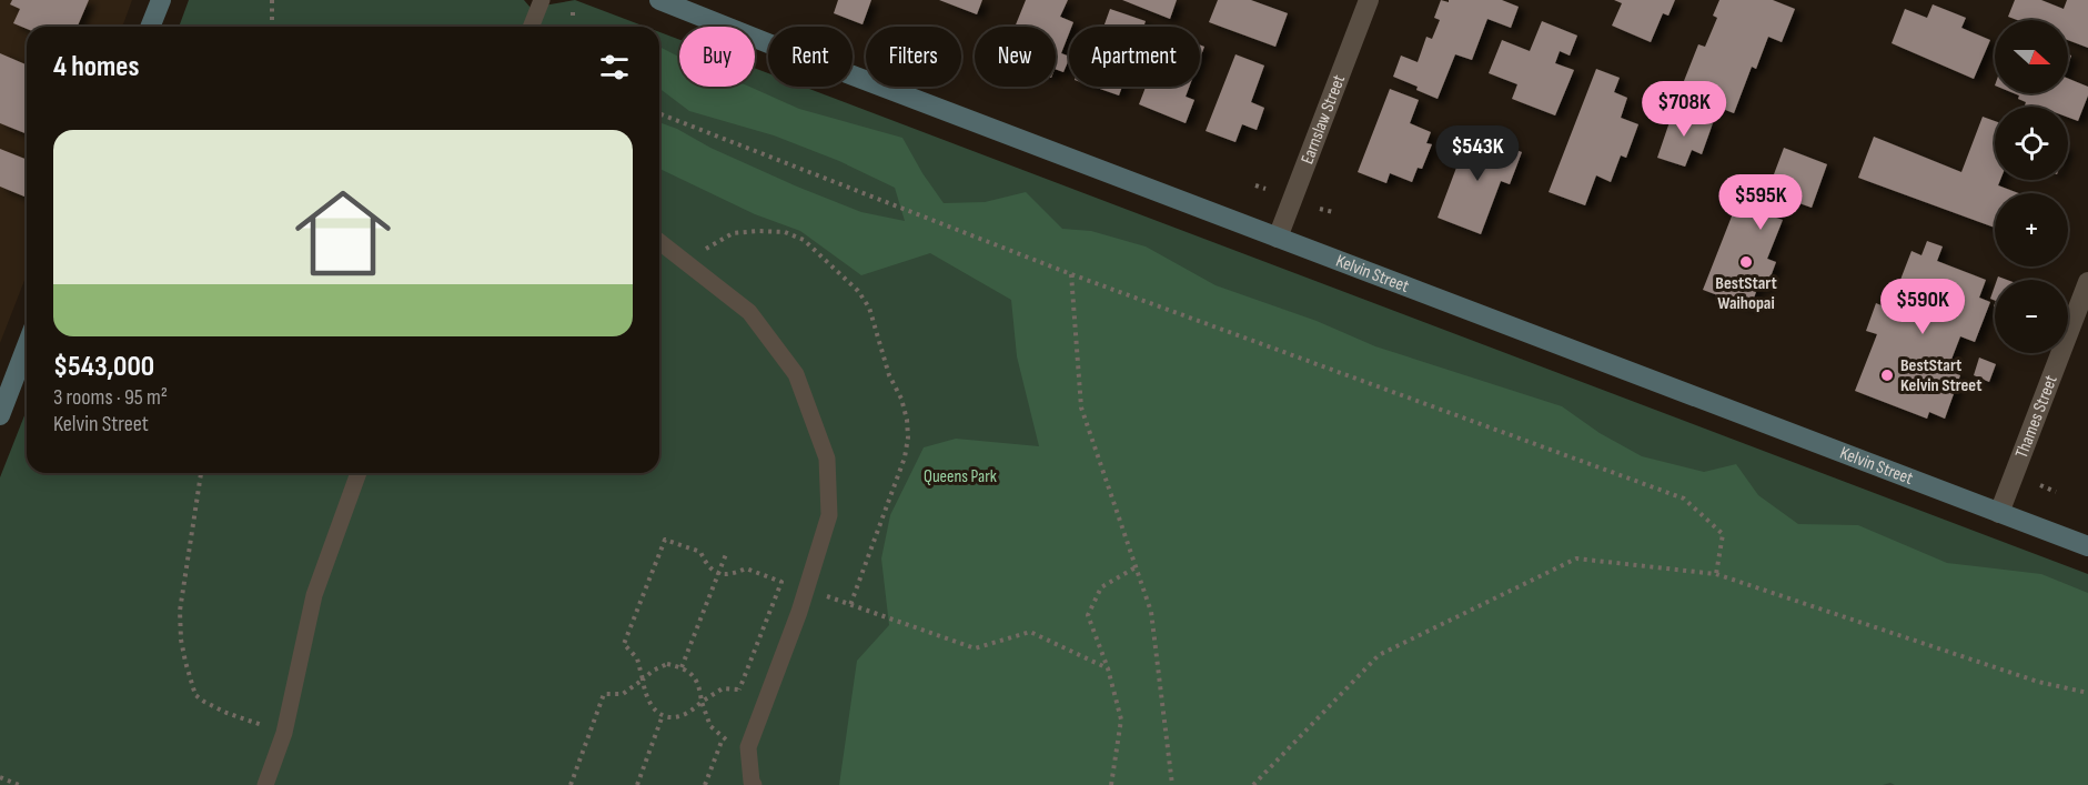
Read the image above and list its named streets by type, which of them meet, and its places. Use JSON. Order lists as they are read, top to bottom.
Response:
{
  "streets": {
    "main road": ["Kelvin Street"],
    "street": ["Earnslaw Street", "Thames Street"]
  },
  "crossings": [
    ["Earnslaw Street", "Kelvin Street"],
    ["Kelvin Street", "Thames Street"]
  ],
  "parks": ["Queens Park"],
  "places": ["BestStart Waihopai", "BestStart Kelvin Street"],
  "north": "right",
  "page": {
    "map_buttons": ["+", "−"],
    "chip": [
      "Buy",
      "Rent",
      "Filters",
      "New",
      "Apartment"
    ],
    "heading": "4 homes",
    "price": [
      "$708K",
      "$543K",
      "$595K",
      "$590K"
    ],
    "list": [
      {
        "name": "$543,000",
        "note": "3 rooms · 95 m² · Kelvin Street"
      }
    ]
  }
}
